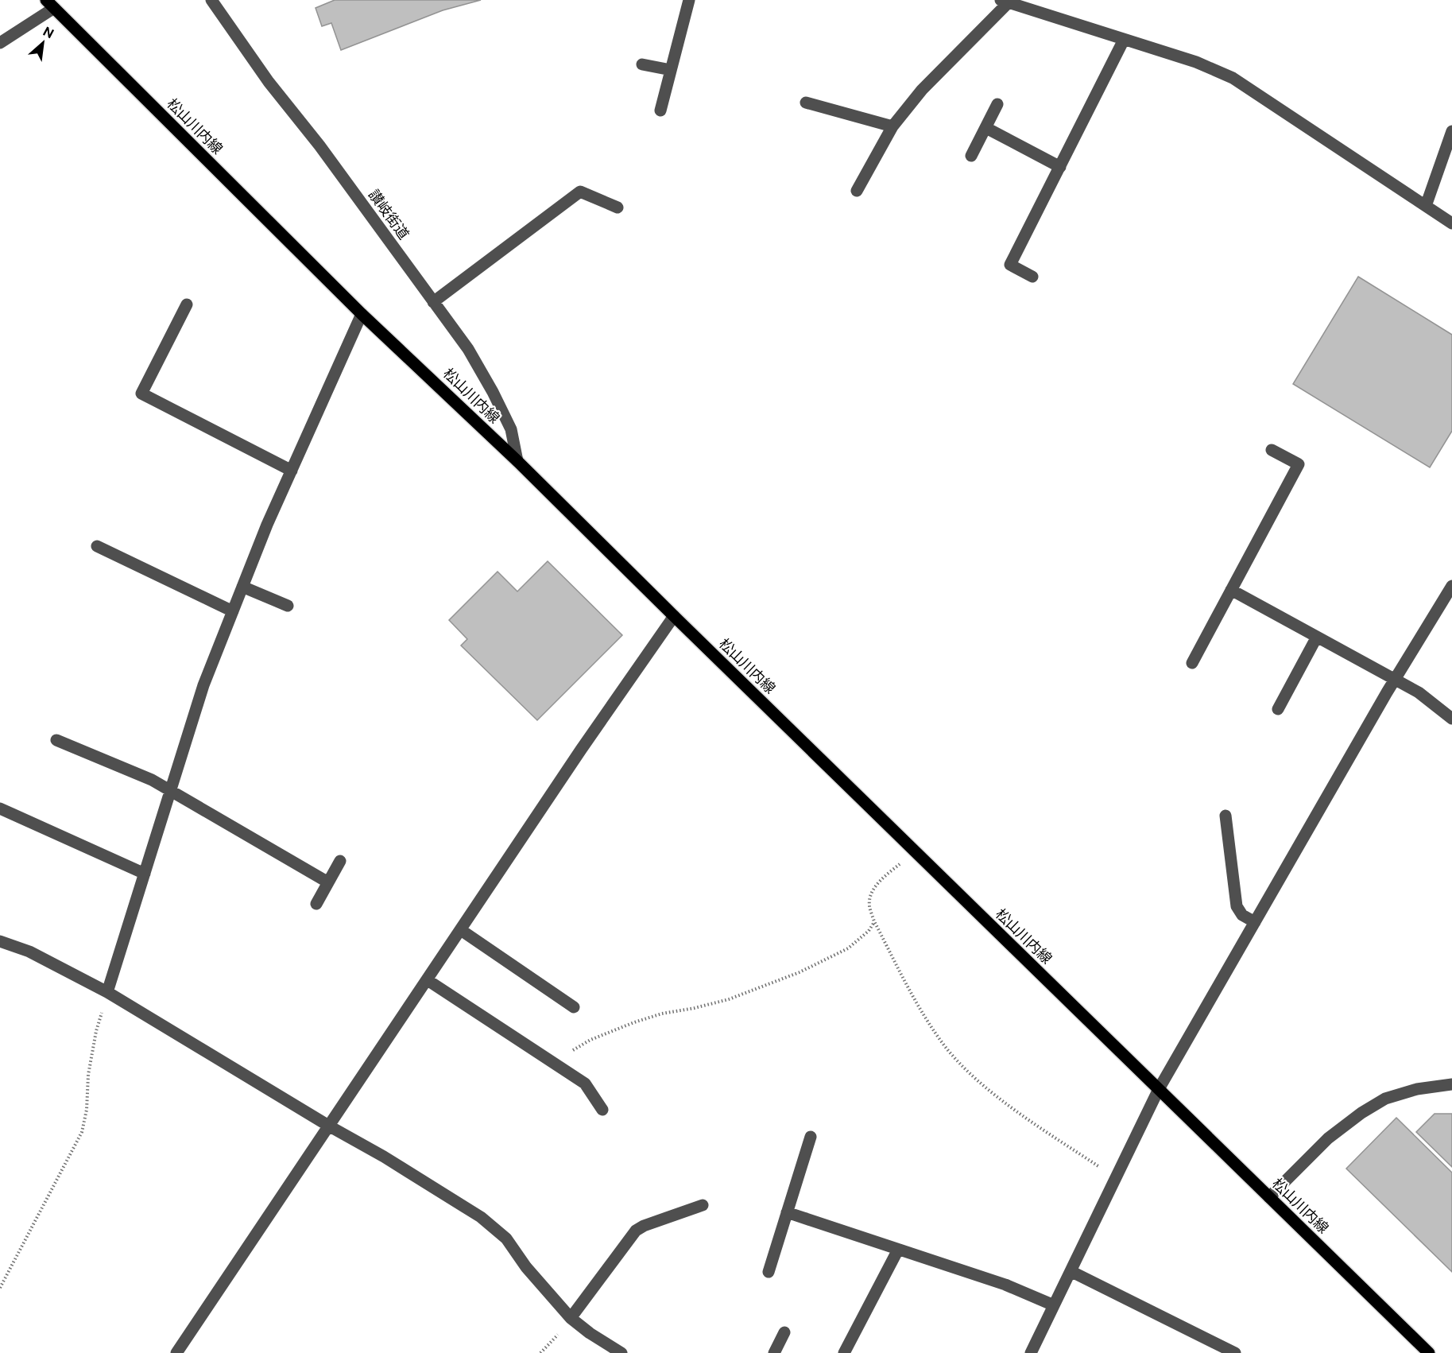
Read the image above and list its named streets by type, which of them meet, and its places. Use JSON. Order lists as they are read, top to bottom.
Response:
{
  "streets": {
    "main road": ["松山川内線"],
    "street": ["讃岐街道"]
  },
  "crossings": [
    ["松山川内線", "讃岐街道"]
  ],
  "north": "top right"
}
